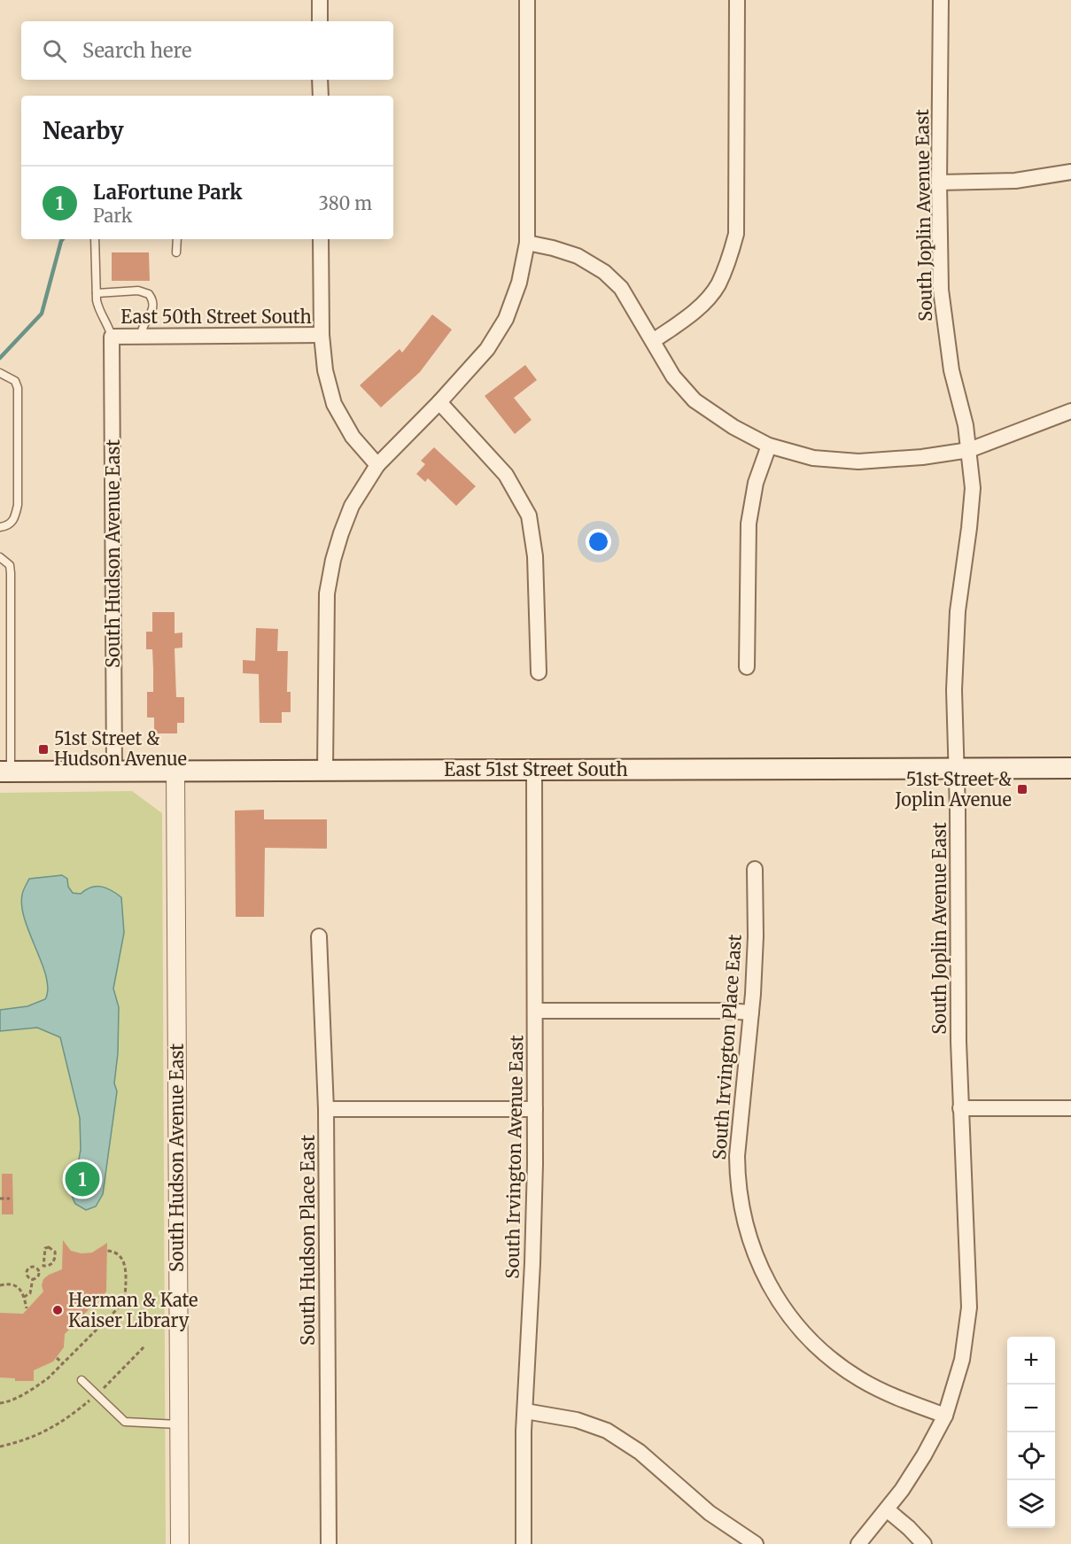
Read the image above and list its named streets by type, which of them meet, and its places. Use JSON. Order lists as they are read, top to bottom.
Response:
{
  "streets": {
    "main road": ["East 51st Street South"],
    "street": [
      "South Joplin Avenue East",
      "East 50th Street South",
      "South Hudson Avenue East",
      "South Irvington Place East",
      "South Irvington Avenue East",
      "South Hudson Place East"
    ]
  },
  "crossings": [
    ["South Joplin Avenue East", "East 51st Street South"],
    ["South Joplin Avenue East", "South Irvington Place East"],
    ["East 50th Street South", "South Hudson Avenue East"],
    ["South Hudson Avenue East", "East 51st Street South"],
    ["East 51st Street South", "South Irvington Avenue East"]
  ],
  "places": {
    "transit": ["51st Street & Hudson Avenue", "51st Street & Joplin Avenue"],
    "other": ["Herman & Kate Kaiser Library"]
  },
  "page": {
    "search": "Search here",
    "heading": "Nearby",
    "list": [
      {
        "mark": "1",
        "name": "LaFortune Park",
        "note": "Park",
        "value": "380 m"
      }
    ],
    "pins": "1",
    "map_buttons": ["+", "−"]
  }
}
